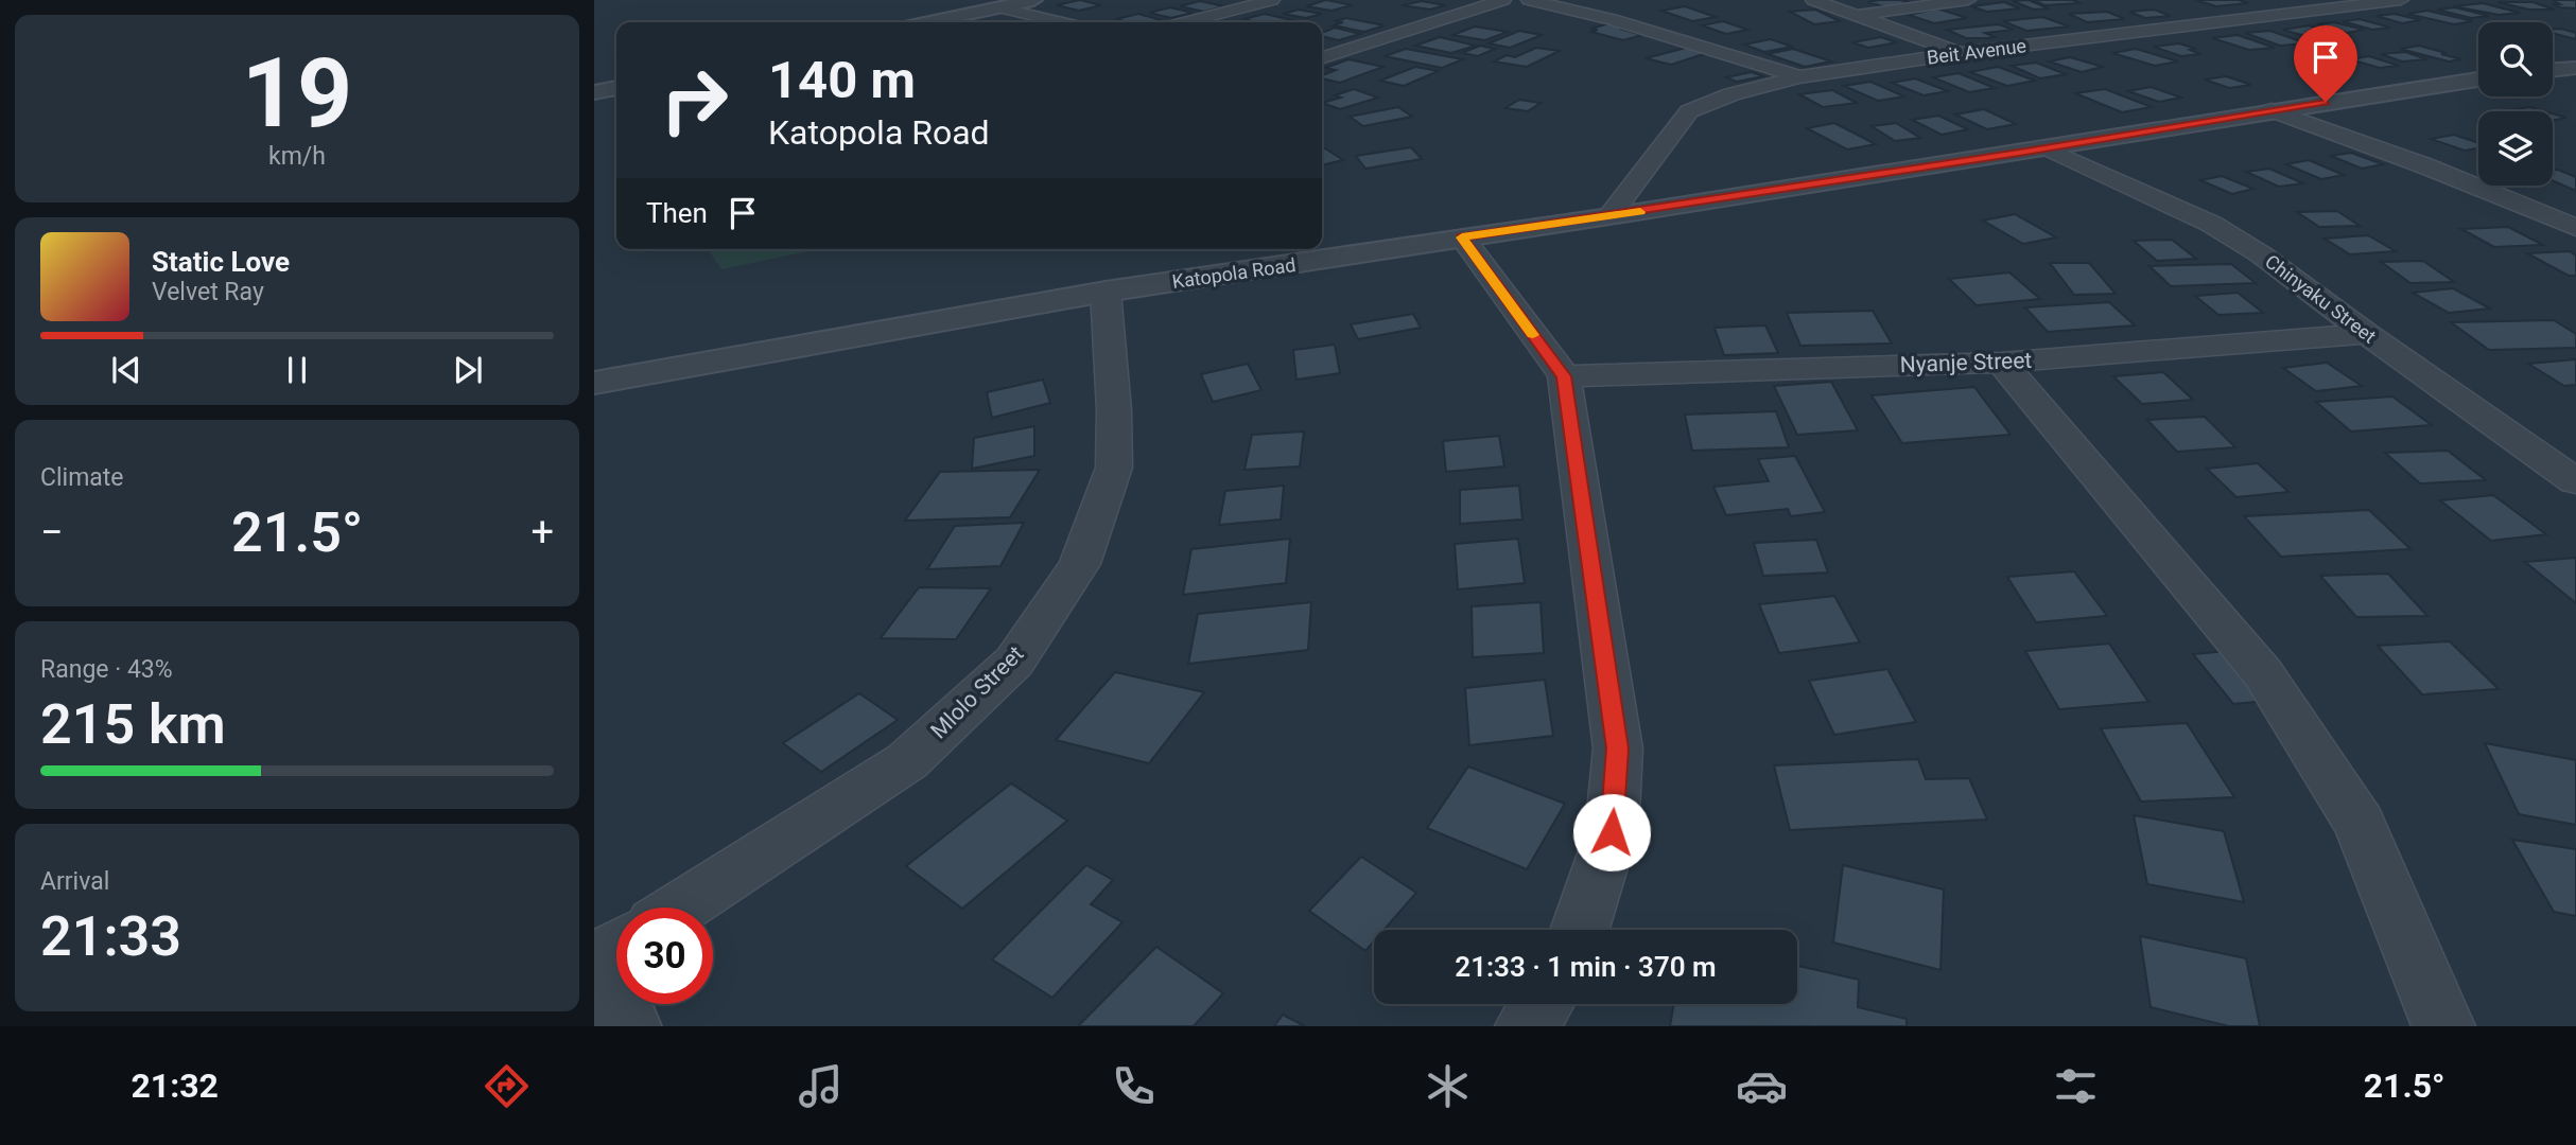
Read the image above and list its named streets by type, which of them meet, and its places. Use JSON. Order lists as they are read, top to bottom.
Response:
{
  "streets": {
    "street": [
      "Beit Avenue",
      "Katopola Road",
      "Chinyaku Street",
      "Nyanje Street",
      "Mlolo Street"
    ]
  },
  "crossings": [
    ["Beit Avenue", "Katopola Road"],
    ["Katopola Road", "Chinyaku Street"],
    ["Katopola Road", "Mlolo Street"],
    ["Chinyaku Street", "Nyanje Street"]
  ],
  "page": {
    "tile": [
      ["19", "km/h"],
      "Climate",
      ["Range · 43%", "215 km"],
      ["Arrival", "21:33"]
    ],
    "turn": ["140 m", "Katopola Road"],
    "then": "Then",
    "song": ["Static Love", "Velvet Ray"],
    "heat": ["−", "21.5°", "+"],
    "limit": "30",
    "trip": "21:33 · 1 min · 370 m",
    "tabs": ["21:32", "21.5°"]
  }
}
